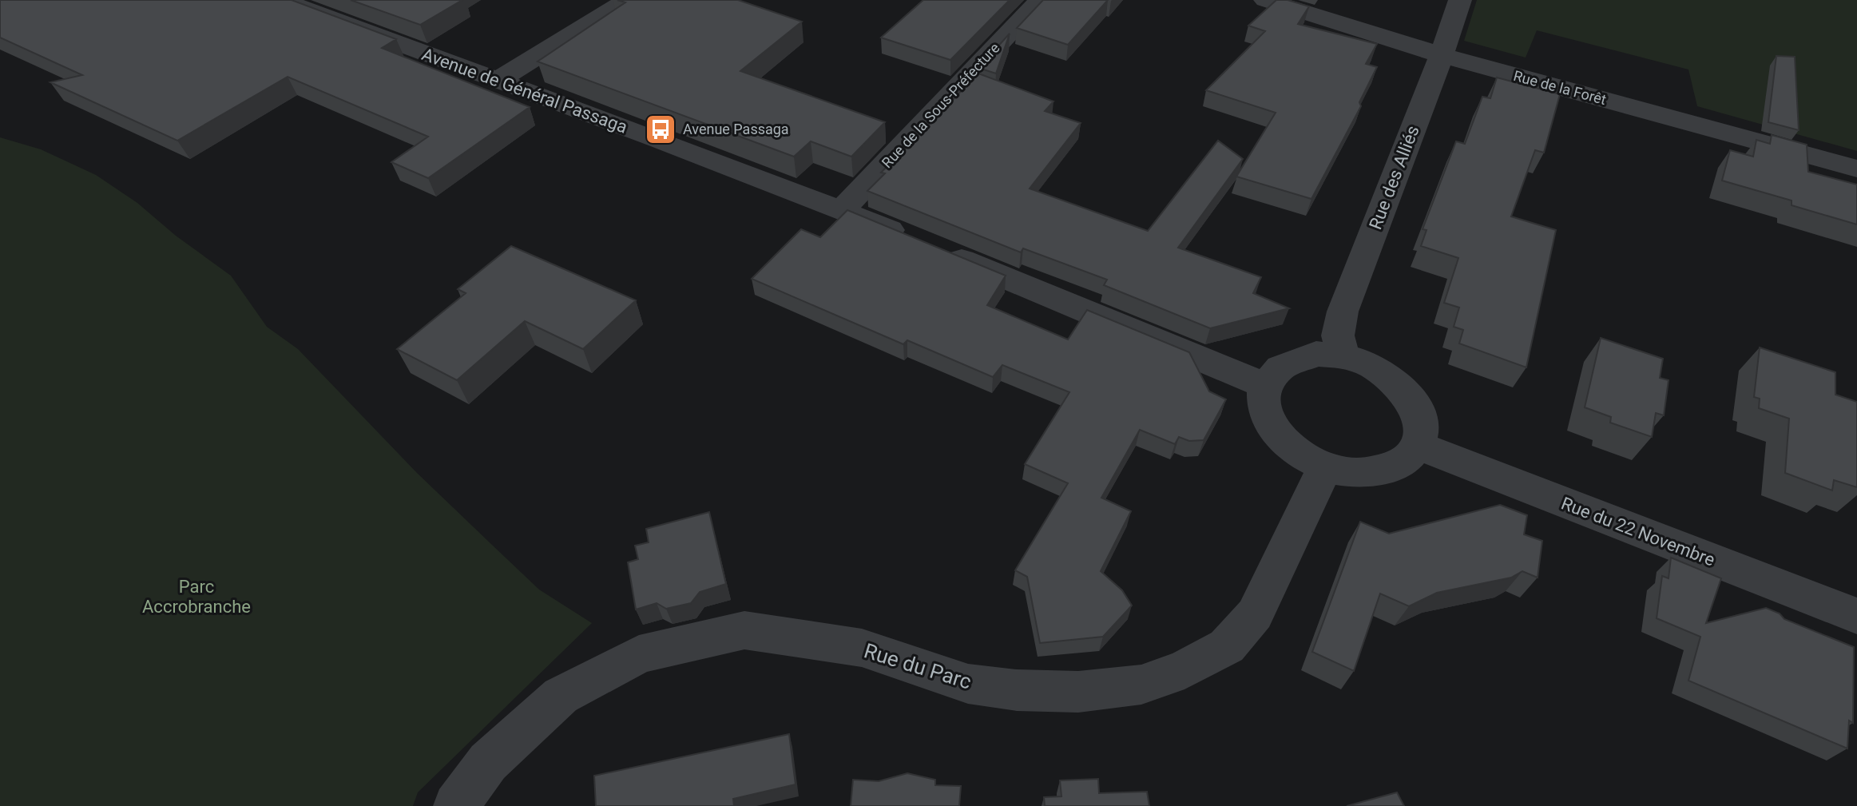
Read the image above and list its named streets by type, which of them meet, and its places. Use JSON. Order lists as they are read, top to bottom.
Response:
{
  "streets": {
    "street": [
      "Rue de la Forêt",
      "Avenue de Général Passaga",
      "Rue de la Sous-Préfecture",
      "Rue des Alliés",
      "Rue du 22 Novembre",
      "Rue du Parc"
    ]
  },
  "crossings": [
    ["Rue de la Forêt", "Rue des Alliés"],
    ["Avenue de Général Passaga", "Rue de la Sous-Préfecture"],
    ["Avenue de Général Passaga", "Rue des Alliés"],
    ["Avenue de Général Passaga", "Rue du 22 Novembre"],
    ["Avenue de Général Passaga", "Rue du Parc"],
    ["Rue des Alliés", "Rue du 22 Novembre"],
    ["Rue des Alliés", "Rue du Parc"],
    ["Rue du 22 Novembre", "Rue du Parc"]
  ],
  "parks": ["Parc Accrobranche"],
  "places": {
    "bus stop": ["Avenue Passaga"]
  }
}
